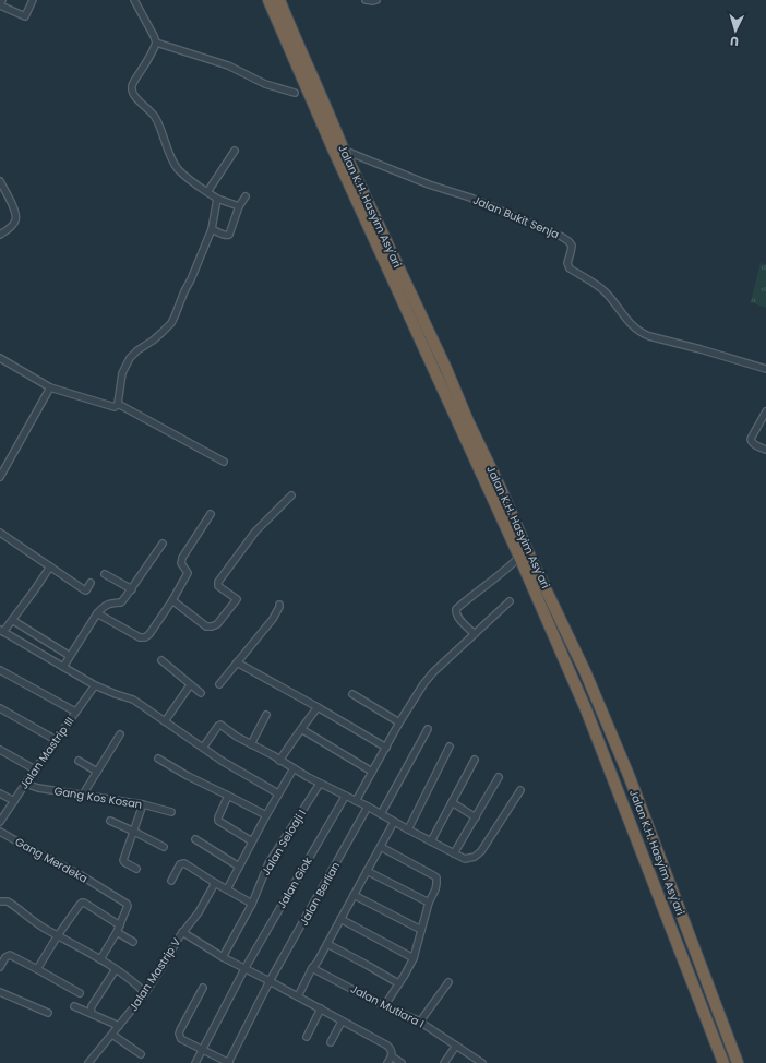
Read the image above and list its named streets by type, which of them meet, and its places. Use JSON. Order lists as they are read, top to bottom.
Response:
{
  "streets": {
    "highway": ["Jalan K.H. Hasyim Asy'ari"],
    "street": [
      "Jalan Bukit Senja",
      "Jalan Mastrip III",
      "Gang Kos Kosan",
      "Jalan Seloaji I",
      "Gang Merdeka",
      "Jalan Giok",
      "Jalan Berlian",
      "Jalan Mastrip V",
      "Jalan Mutiara I"
    ]
  },
  "crossings": [
    ["Jalan K.H. Hasyim Asy'ari", "Jalan Bukit Senja"],
    ["Jalan Mastrip III", "Gang Kos Kosan"]
  ],
  "north": "bottom"
}
